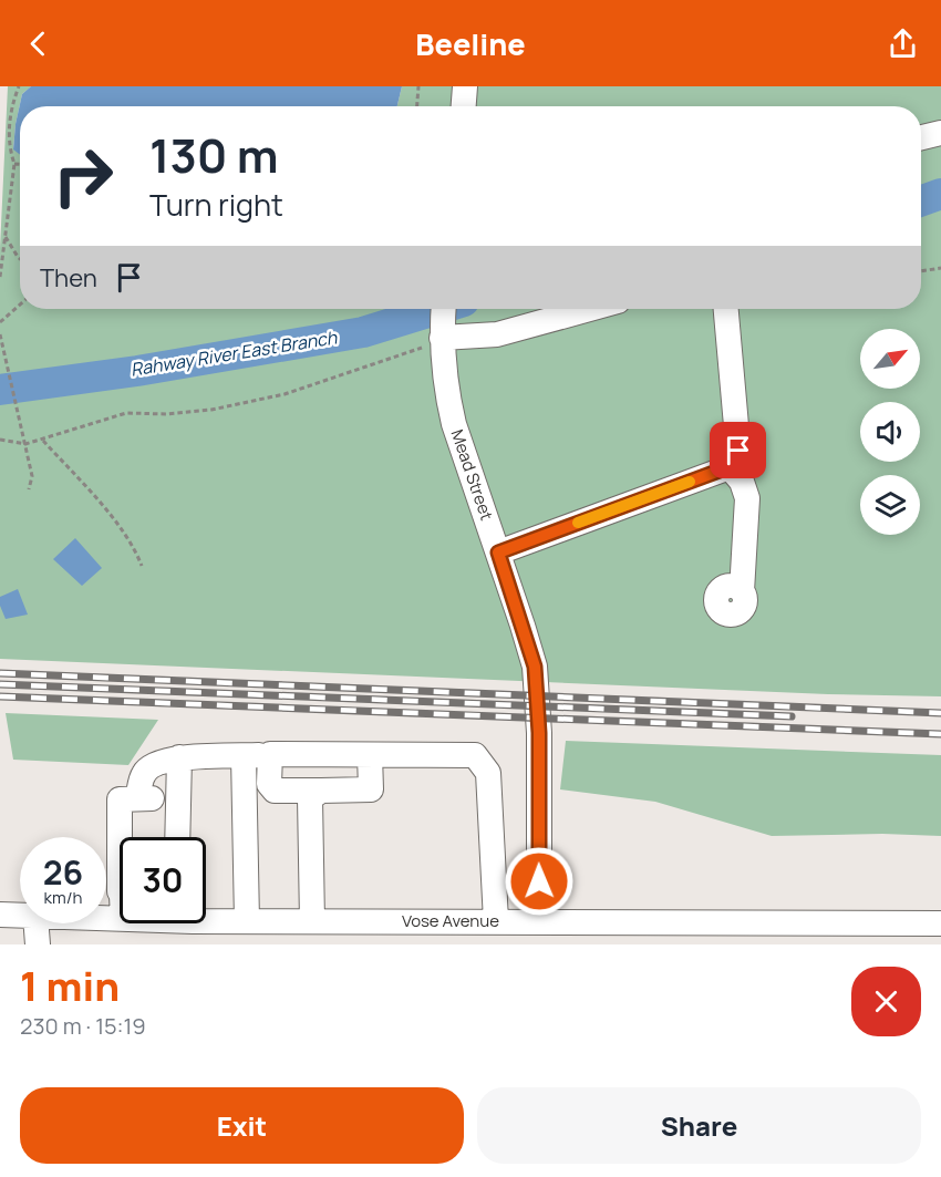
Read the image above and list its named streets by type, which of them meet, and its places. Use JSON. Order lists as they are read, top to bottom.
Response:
{
  "streets": {
    "street": ["Mead Street", "Vose Avenue"]
  },
  "crossings": [
    ["Mead Street", "Vose Avenue"]
  ],
  "water": ["Rahway River East Branch"],
  "north": "top right",
  "page": {
    "header": "Beeline",
    "turn": ["130 m", "Turn right"],
    "then": "Then",
    "speed": "26 km/h",
    "limit": "30",
    "heading": ["1 min", "230 m · 15:19"],
    "buttons": ["Exit", "Share"]
  }
}
